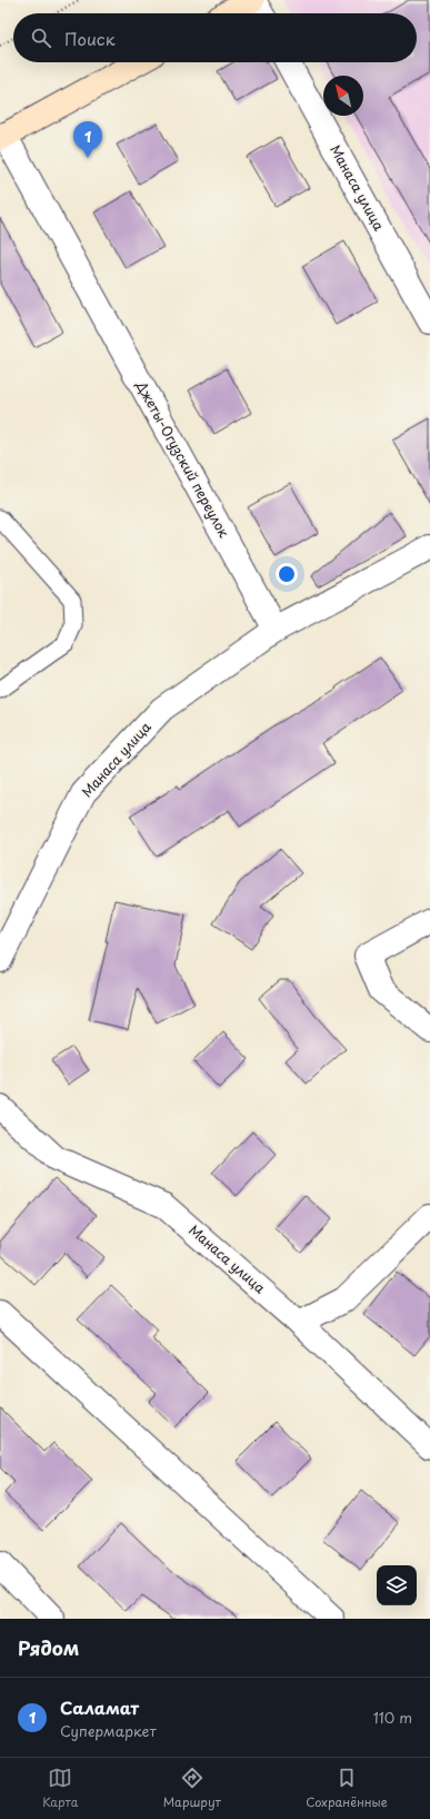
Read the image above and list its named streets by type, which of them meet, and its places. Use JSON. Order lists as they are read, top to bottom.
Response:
{
  "streets": {
    "street": ["Манаса улица", "Джеты-Огузский переулок"]
  },
  "crossings": [
    ["Манаса улица", "Джеты-Огузский переулок"]
  ],
  "north": "top left",
  "page": {
    "search": "Поиск",
    "pins": "1",
    "heading": "Рядом",
    "list": [
      {
        "mark": "1",
        "name": "Саламат",
        "note": "Супермаркет",
        "value": "110 m"
      }
    ],
    "nav": ["Карта", "Маршрут", "Сохранённые"]
  }
}
